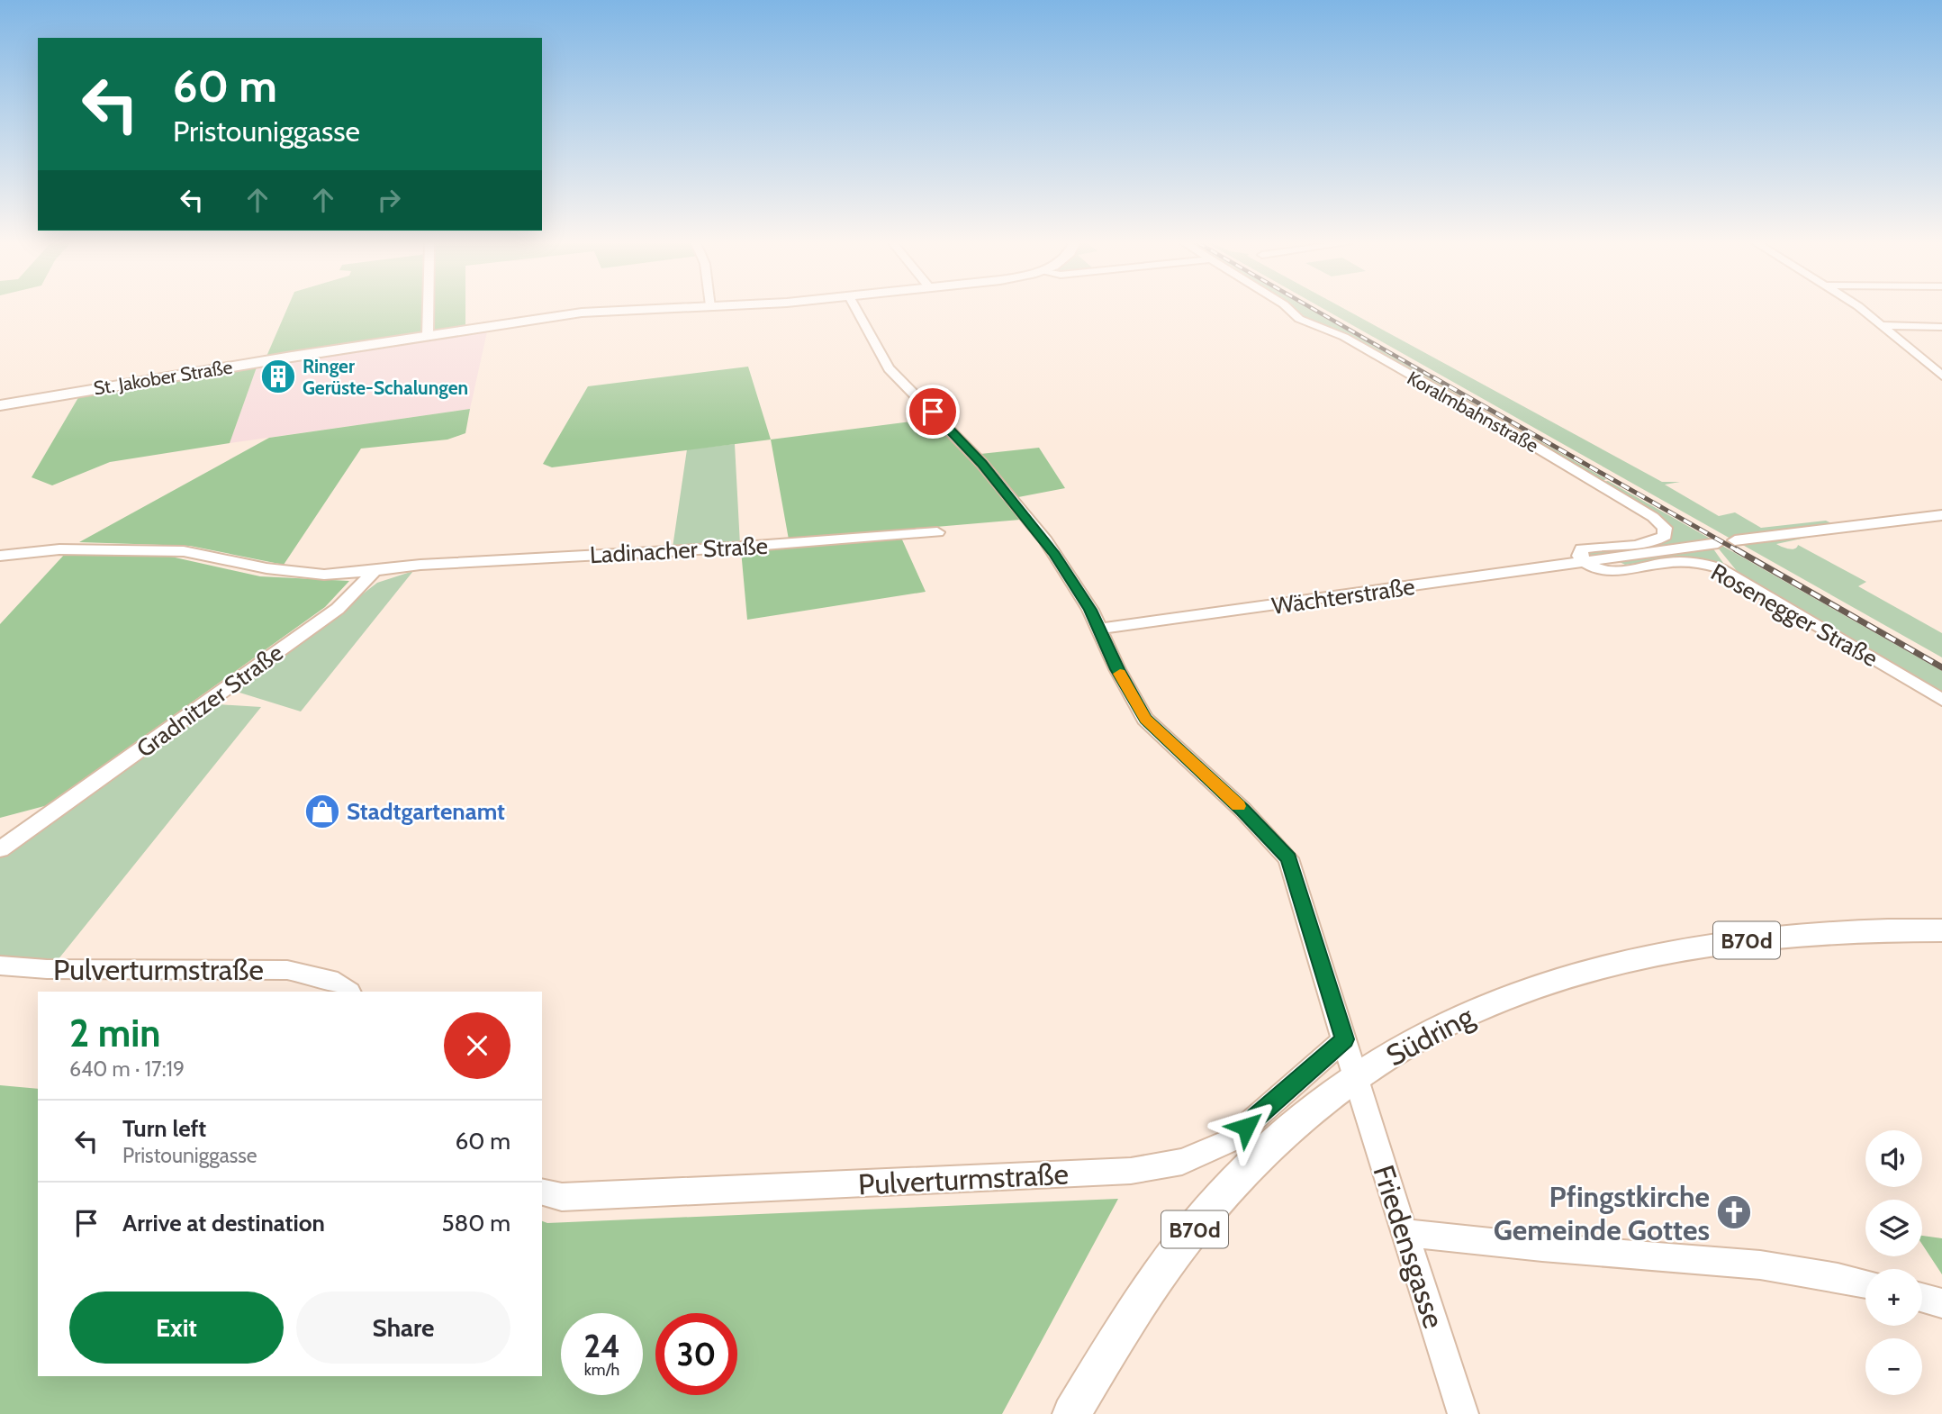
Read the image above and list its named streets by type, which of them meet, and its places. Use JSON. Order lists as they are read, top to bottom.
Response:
{
  "streets": {
    "main road": ["St. Jakober Straße", "B70d", "Südring"],
    "street": [
      "Koralmbahnstraße",
      "Ladinacher Straße",
      "Wächterstraße",
      "Rosenegger Straße",
      "Gradnitzer Straße",
      "Pulverturmstraße",
      "Friedensgasse"
    ]
  },
  "crossings": [
    ["Koralmbahnstraße", "Wächterstraße"],
    ["Koralmbahnstraße", "Rosenegger Straße"],
    ["Ladinacher Straße", "Gradnitzer Straße"],
    ["Wächterstraße", "Rosenegger Straße"],
    ["Wächterstraße", "Friedensgasse"],
    ["Pulverturmstraße", "Friedensgasse"],
    ["Südring", "Friedensgasse"]
  ],
  "places": {
    "building": ["Ringer Gerüste-Schalungen"],
    "shop": ["Stadtgartenamt"],
    "church": ["Pfingstkirche Gemeinde Gottes"]
  },
  "page": {
    "turn": ["60 m", "Pristouniggasse"],
    "heading": ["2 min", "640 m · 17:19"],
    "list": [
      {
        "name": "Turn left",
        "note": "Pristouniggasse",
        "value": "60 m"
      },
      {
        "name": "Arrive at destination",
        "value": "580 m"
      }
    ],
    "map_buttons": ["+", "−"],
    "buttons": ["Exit", "Share"],
    "speed": "24 km/h",
    "limit": "30"
  }
}
